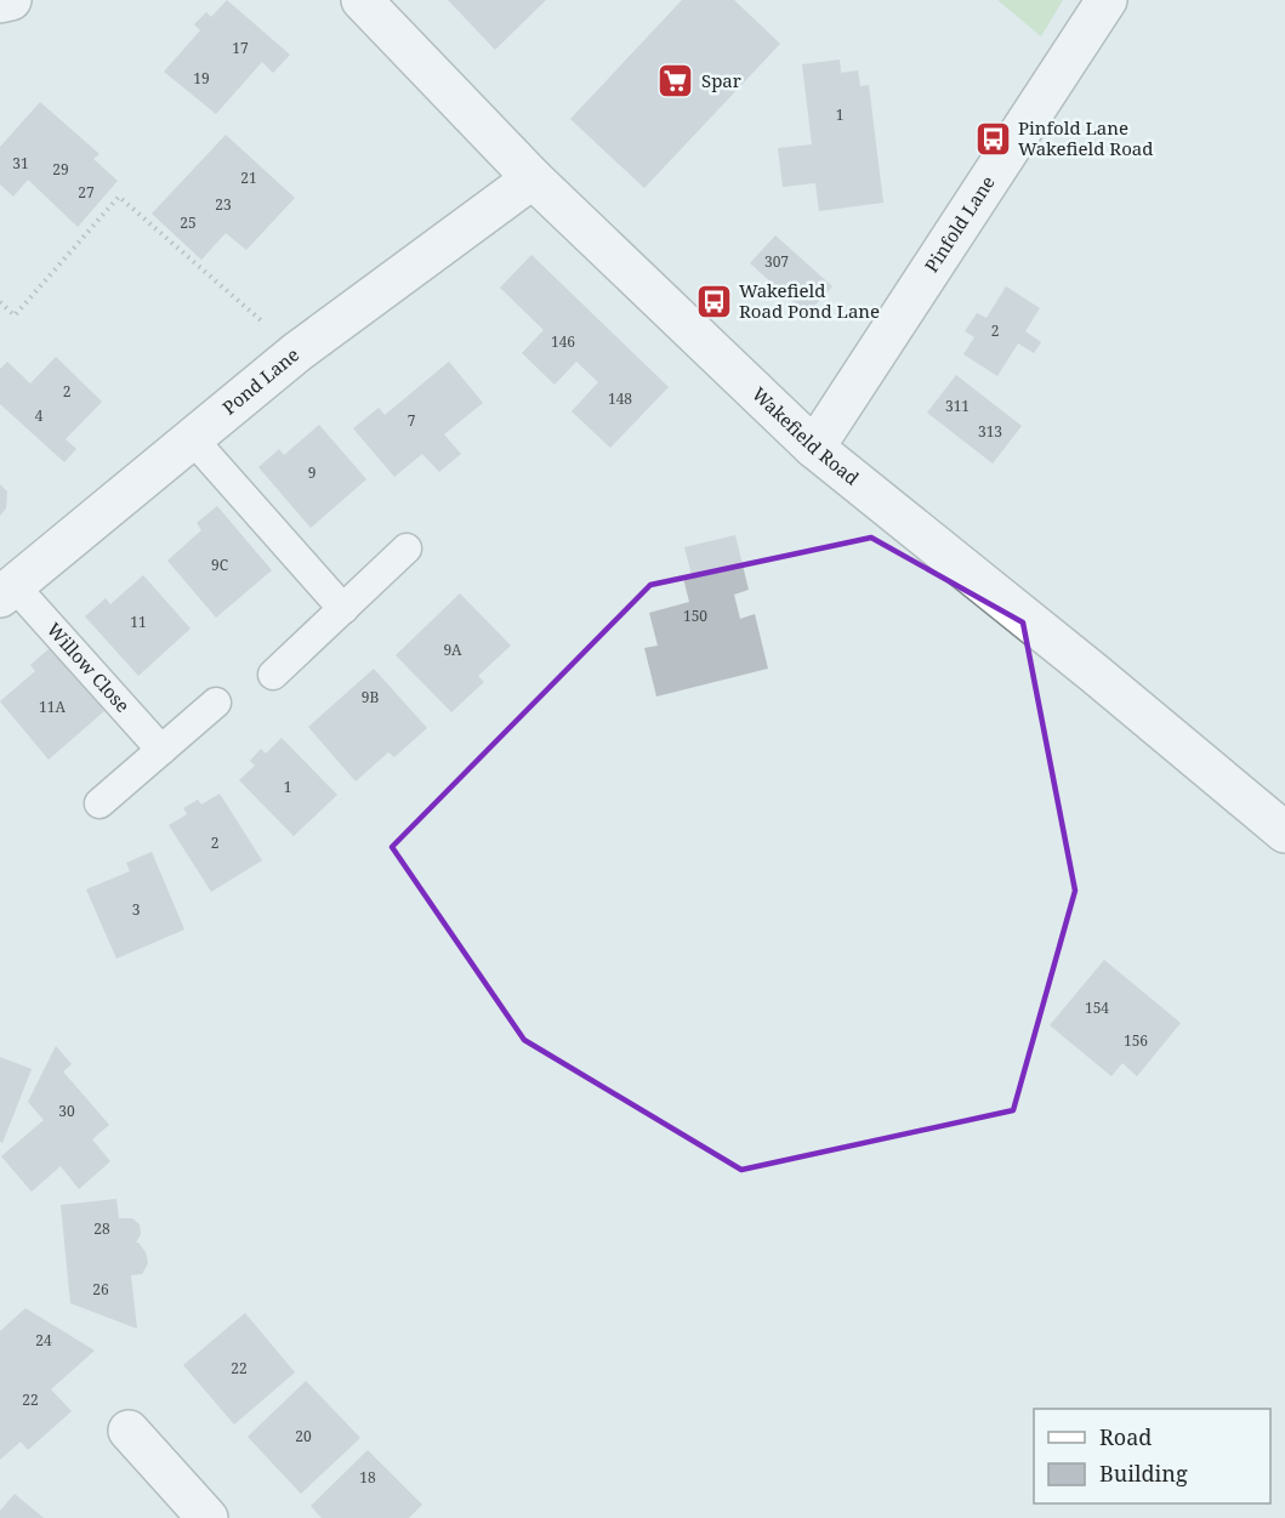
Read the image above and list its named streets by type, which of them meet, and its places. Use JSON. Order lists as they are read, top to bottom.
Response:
{
  "streets": {
    "main road": ["Pinfold Lane", "Pond Lane", "Wakefield Road"],
    "lane": ["Willow Close"]
  },
  "crossings": [
    ["Pinfold Lane", "Wakefield Road"],
    ["Pond Lane", "Wakefield Road"],
    ["Pond Lane", "Willow Close"]
  ],
  "places": {
    "supermarket": ["Spar"],
    "bus stop": ["Pinfold Lane Wakefield Road", "Wakefield Road Pond Lane"]
  },
  "house_numbers": [
    "17",
    "19",
    "1",
    "31",
    "29",
    "21",
    "27",
    "23",
    "25",
    "307",
    "2",
    "146",
    "2",
    "148",
    "311",
    "4",
    "7",
    "313",
    "9",
    "9C",
    "150",
    "11",
    "9A",
    "9B",
    "11A",
    "1",
    "2",
    "3",
    "154",
    "156",
    "30",
    "28",
    "26",
    "24",
    "22",
    "22",
    "20",
    "18"
  ],
  "legend": ["Road", "Building"]
}
